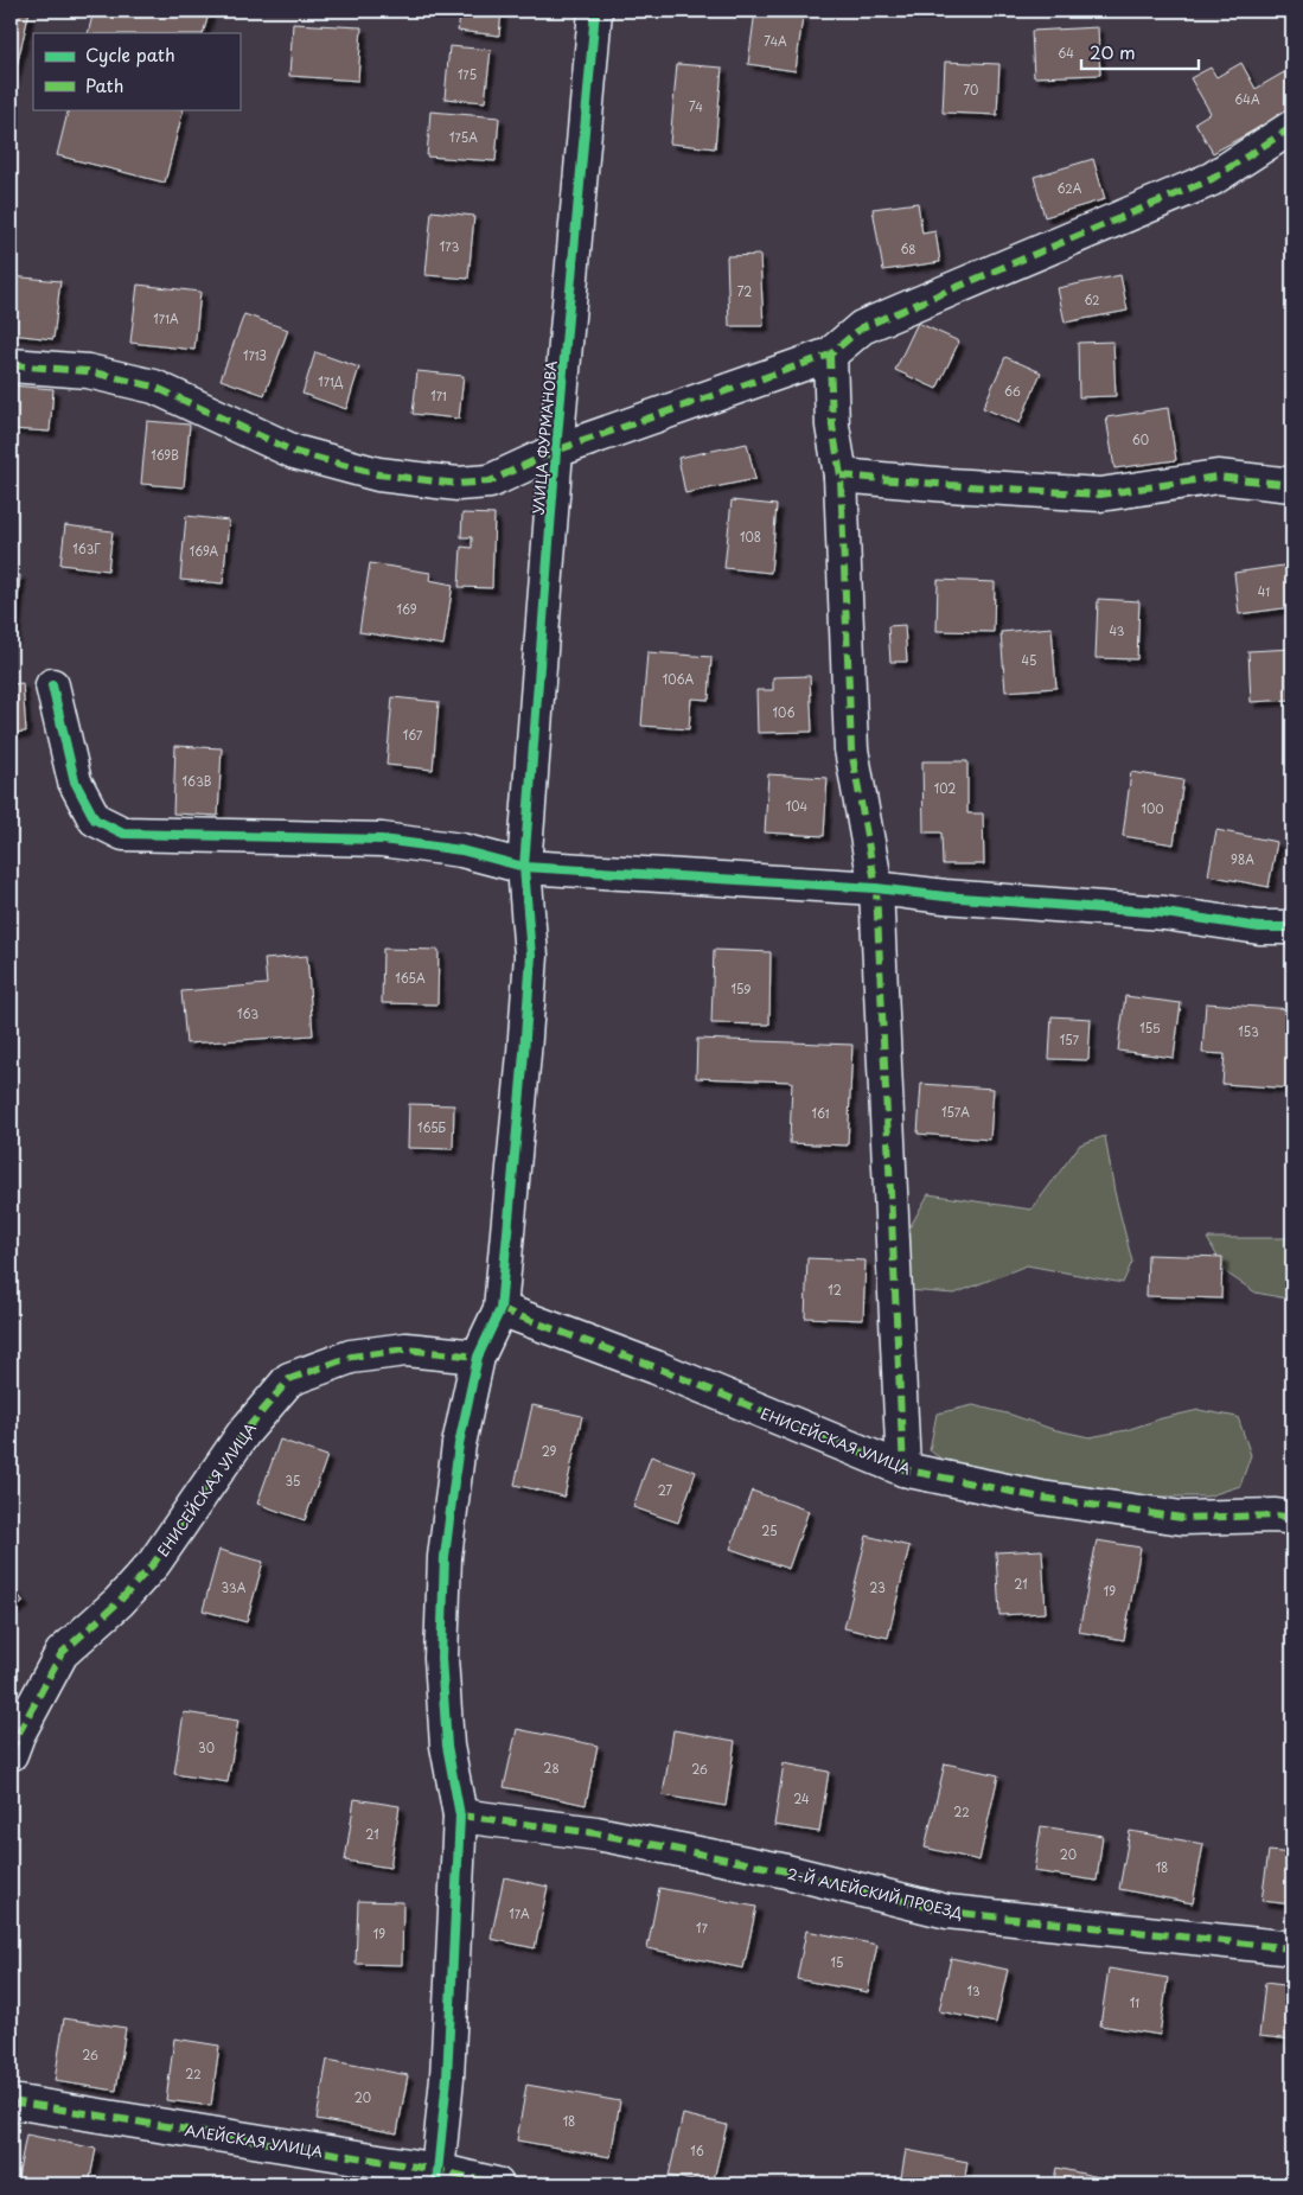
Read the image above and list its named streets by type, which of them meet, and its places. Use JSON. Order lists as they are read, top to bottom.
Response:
{
  "streets": {
    "street": [
      "УЛИЦА ФУРМАНОВА",
      "ЕНИСЕЙСКАЯ УЛИЦА",
      "2-Й АЛЕЙСКИЙ ПРОЕЗД",
      "АЛЕЙСКАЯ УЛИЦА"
    ]
  },
  "crossings": [
    ["УЛИЦА ФУРМАНОВА", "ЕНИСЕЙСКАЯ УЛИЦА"],
    ["УЛИЦА ФУРМАНОВА", "2-Й АЛЕЙСКИЙ ПРОЕЗД"],
    ["УЛИЦА ФУРМАНОВА", "АЛЕЙСКАЯ УЛИЦА"]
  ],
  "house_numbers": [
    "74А",
    "64",
    "175",
    "70",
    "64А",
    "74",
    "175А",
    "62А",
    "173",
    "68",
    "72",
    "62",
    "171А",
    "171З",
    "171Д",
    "66",
    "171",
    "60",
    "169В",
    "108",
    "163Г",
    "169А",
    "41",
    "169",
    "43",
    "45",
    "106А",
    "106",
    "167",
    "163В",
    "102",
    "104",
    "100",
    "98А",
    "165А",
    "159",
    "163",
    "155",
    "153",
    "157",
    "157А",
    "161",
    "165Б",
    "12",
    "29",
    "35",
    "27",
    "25",
    "21",
    "33А",
    "23",
    "19",
    "30",
    "28",
    "26",
    "24",
    "22",
    "21",
    "20",
    "18",
    "17А",
    "17",
    "19",
    "15",
    "13",
    "11",
    "26",
    "22",
    "20",
    "18",
    "16"
  ],
  "legend": ["Cycle path", "Path"],
  "scale_bar": "20 m"
}
